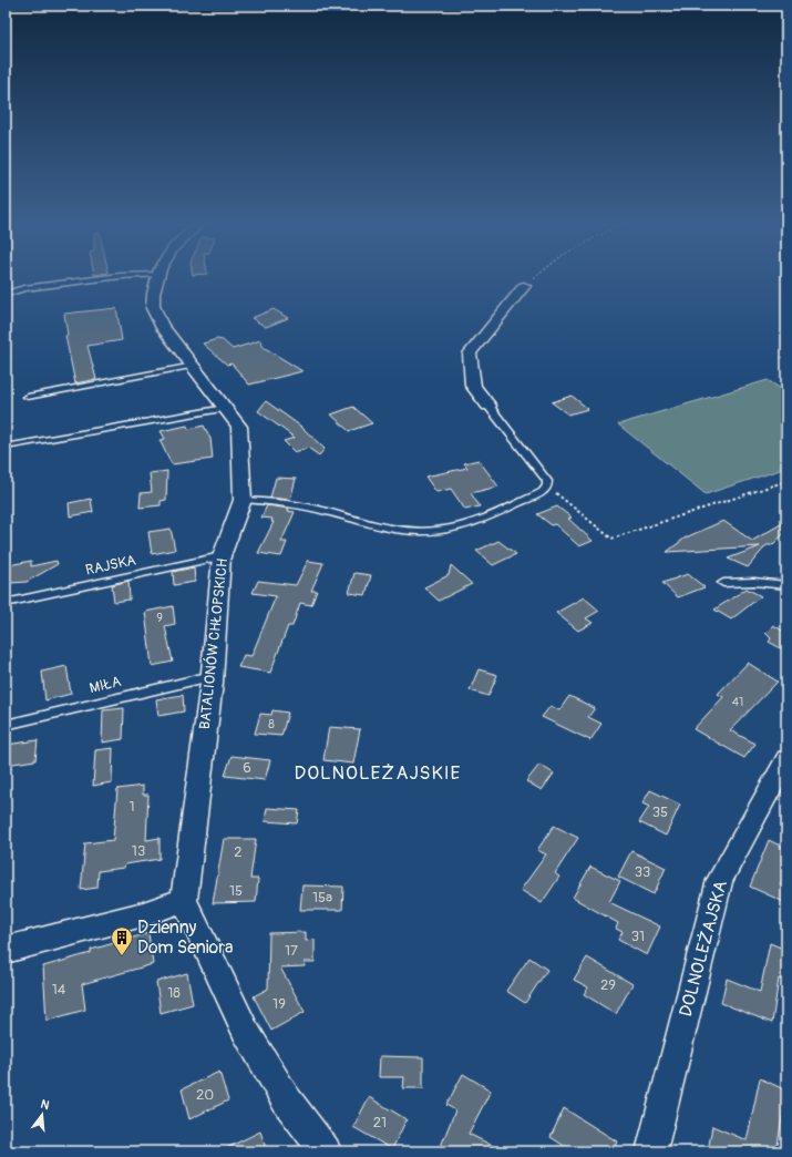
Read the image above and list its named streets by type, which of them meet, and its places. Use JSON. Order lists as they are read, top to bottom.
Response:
{
  "streets": {
    "street": ["BATALIONÓW CHŁOPSKICH", "DOLNOLEŻAJSKA"],
    "lane": ["RAJSKA", "MIŁA"]
  },
  "crossings": [
    ["RAJSKA", "BATALIONÓW CHŁOPSKICH"],
    ["BATALIONÓW CHŁOPSKICH", "MIŁA"]
  ],
  "districts": ["DOLNOLEŻAJSKIE"],
  "places": {
    "building": ["Dzienny Dom Seniora"]
  },
  "house_numbers": [
    "9",
    "41",
    "8",
    "6",
    "1",
    "35",
    "13",
    "2",
    "33",
    "15",
    "15a",
    "31",
    "17",
    "29",
    "14",
    "18",
    "19",
    "20",
    "21"
  ],
  "north": "top"
}
